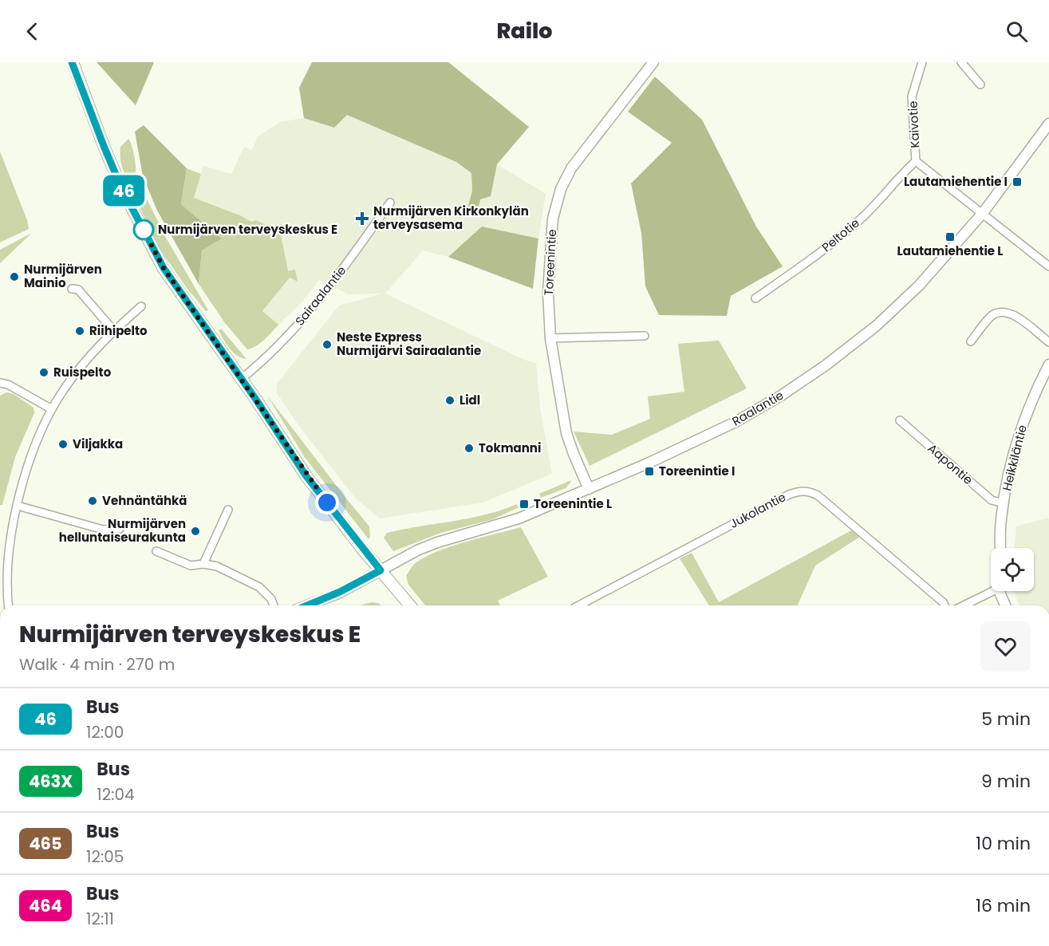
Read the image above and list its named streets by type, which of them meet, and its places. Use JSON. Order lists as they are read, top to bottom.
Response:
{
  "streets": {
    "street": [
      "Kaivotie",
      "Peltotie",
      "Toreenintie",
      "Sairaalantie",
      "Raalantie",
      "Heikkiläntie",
      "Aapontie",
      "Jukolantie"
    ]
  },
  "crossings": [
    ["Kaivotie", "Peltotie"],
    ["Kaivotie", "Raalantie"],
    ["Toreenintie", "Raalantie"],
    ["Heikkiläntie", "Aapontie"]
  ],
  "places": {
    "transit": [
      "Lautamiehentie I",
      "Lautamiehentie L",
      "Toreenintie I",
      "Toreenintie L"
    ],
    "health": ["Nurmijärven Kirkonkylän terveysasema"],
    "other": [
      "Nurmijärven terveyskeskus E",
      "Nurmijärven Mainio",
      "Riihipelto",
      "Neste Express Nurmijärvi Sairaalantie",
      "Ruispelto",
      "Lidl",
      "Viljakka",
      "Tokmanni",
      "Vehnäntähkä",
      "Nurmijärven helluntaiseurakunta"
    ]
  },
  "lines": ["bus line 46"],
  "page": {
    "header": "Railo",
    "on_map": "46",
    "heading": ["Nurmijärven terveyskeskus E", "Walk · 4 min · 270 m"],
    "list": [
      {
        "mark": "46",
        "name": "Bus",
        "note": "12:00",
        "value": "5 min"
      },
      {
        "mark": "463X",
        "name": "Bus",
        "note": "12:04",
        "value": "9 min"
      },
      {
        "mark": "465",
        "name": "Bus",
        "note": "12:05",
        "value": "10 min"
      },
      {
        "mark": "464",
        "name": "Bus",
        "note": "12:11",
        "value": "16 min"
      }
    ]
  }
}
